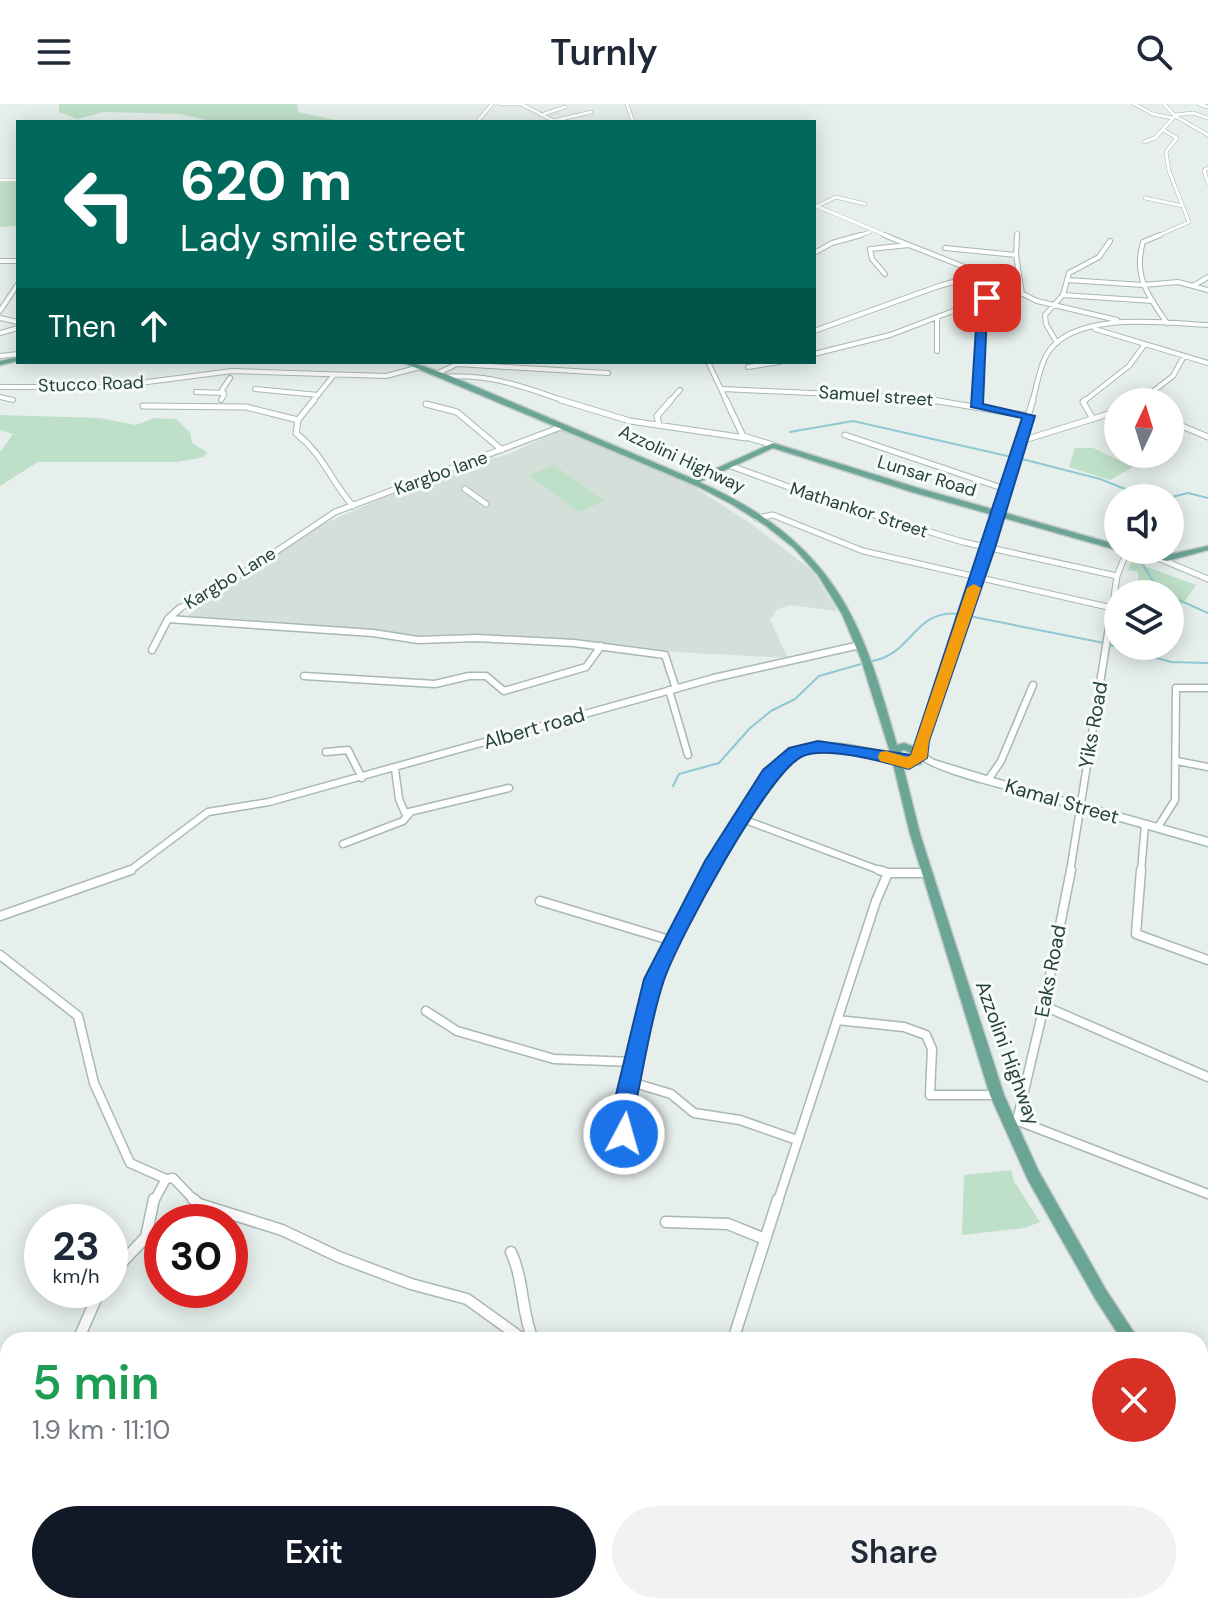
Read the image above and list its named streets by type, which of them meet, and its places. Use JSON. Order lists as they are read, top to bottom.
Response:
{
  "streets": {
    "main road": ["Azzolini Highway", "Lunsar Road"],
    "street": [
      "Stucco Road",
      "Samuel street",
      "Kargbo lane",
      "Mathankor Street",
      "Kargbo Lane",
      "Yiks Road",
      "Albert road",
      "Kamal Street",
      "Eaks Road"
    ]
  },
  "crossings": [
    ["Stucco Road", "Azzolini Highway"],
    ["Azzolini Highway", "Kargbo lane"],
    ["Azzolini Highway", "Albert road"],
    ["Azzolini Highway", "Kamal Street"],
    ["Azzolini Highway", "Eaks Road"],
    ["Kargbo lane", "Kargbo Lane"],
    ["Yiks Road", "Kamal Street"],
    ["Yiks Road", "Eaks Road"],
    ["Kamal Street", "Eaks Road"]
  ],
  "north": "top",
  "page": {
    "header": "Turnly",
    "turn": ["620 m", "Lady smile street"],
    "then": "Then",
    "speed": "23 km/h",
    "limit": "30",
    "heading": ["5 min", "1.9 km · 11:10"],
    "buttons": ["Exit", "Share"]
  }
}
